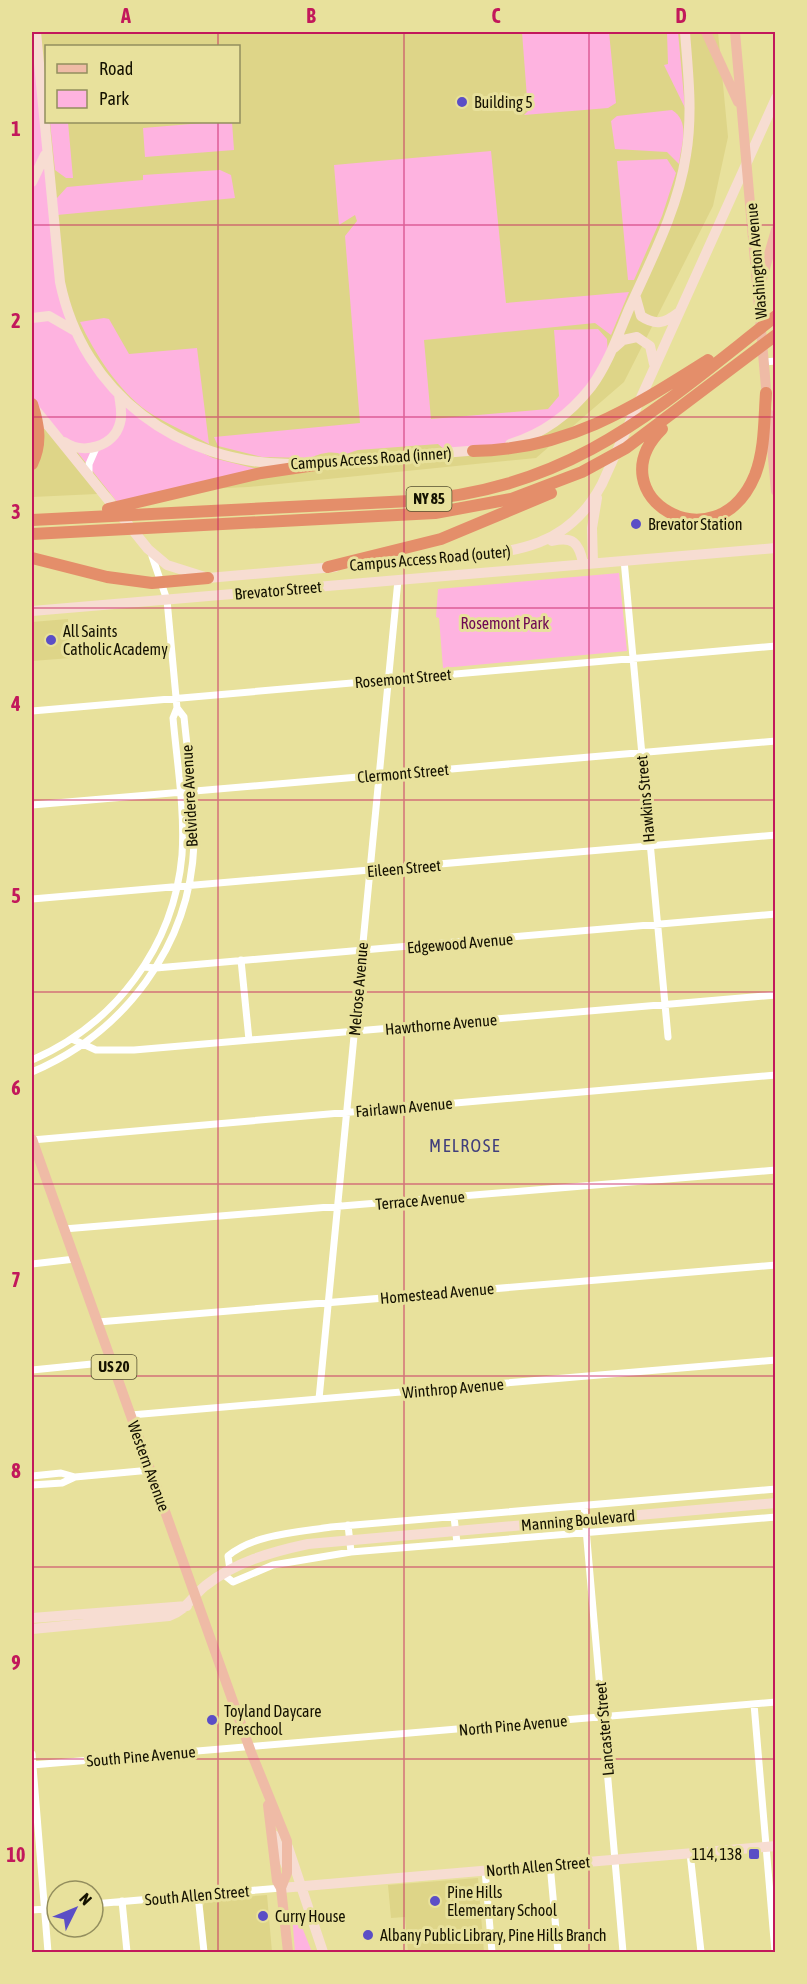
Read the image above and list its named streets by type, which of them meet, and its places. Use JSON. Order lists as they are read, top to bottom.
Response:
{
  "streets": {
    "highway": ["NY 85"],
    "main road": ["Washington Avenue", "US 20", "Western Avenue"],
    "street": [
      "Campus Access Road (inner)",
      "Campus Access Road (outer)",
      "Brevator Street",
      "Rosemont Street",
      "Clermont Street",
      "Belvidere Avenue",
      "Hawkins Street",
      "Eileen Street",
      "Edgewood Avenue",
      "Melrose Avenue",
      "Hawthorne Avenue",
      "Fairlawn Avenue",
      "Terrace Avenue",
      "Homestead Avenue",
      "Winthrop Avenue",
      "Manning Boulevard",
      "North Pine Avenue",
      "Lancaster Street",
      "South Pine Avenue",
      "North Allen Street",
      "South Allen Street"
    ]
  },
  "crossings": [
    ["Campus Access Road (outer)", "Belvidere Avenue"],
    ["Brevator Street", "Belvidere Avenue"],
    ["Brevator Street", "Hawkins Street"],
    ["Brevator Street", "Melrose Avenue"],
    ["Rosemont Street", "Belvidere Avenue"],
    ["Rosemont Street", "Hawkins Street"],
    ["Rosemont Street", "Melrose Avenue"],
    ["Clermont Street", "Belvidere Avenue"],
    ["Clermont Street", "Hawkins Street"],
    ["Clermont Street", "Melrose Avenue"],
    ["Belvidere Avenue", "Eileen Street"],
    ["Belvidere Avenue", "Edgewood Avenue"],
    ["Belvidere Avenue", "Hawthorne Avenue"],
    ["Hawkins Street", "Eileen Street"],
    ["Hawkins Street", "Edgewood Avenue"],
    ["Hawkins Street", "Hawthorne Avenue"],
    ["Eileen Street", "Melrose Avenue"],
    ["Edgewood Avenue", "Melrose Avenue"],
    ["Melrose Avenue", "Hawthorne Avenue"],
    ["Melrose Avenue", "Fairlawn Avenue"],
    ["Melrose Avenue", "Terrace Avenue"],
    ["Melrose Avenue", "Homestead Avenue"],
    ["Melrose Avenue", "Winthrop Avenue"],
    ["Fairlawn Avenue", "Western Avenue"],
    ["Terrace Avenue", "Western Avenue"],
    ["Homestead Avenue", "Western Avenue"],
    ["US 20", "Western Avenue"],
    ["US 20", "South Allen Street"],
    ["Winthrop Avenue", "Western Avenue"],
    ["Western Avenue", "Manning Boulevard"],
    ["Western Avenue", "North Pine Avenue"],
    ["Western Avenue", "South Pine Avenue"],
    ["Western Avenue", "North Allen Street"],
    ["Western Avenue", "South Allen Street"],
    ["Manning Boulevard", "Lancaster Street"],
    ["North Pine Avenue", "Lancaster Street"],
    ["North Pine Avenue", "South Pine Avenue"],
    ["Lancaster Street", "North Allen Street"],
    ["North Allen Street", "South Allen Street"]
  ],
  "districts": ["MELROSE"],
  "parks": ["Rosemont Park"],
  "places": {
    "other": [
      "Building 5",
      "Brevator Station",
      "All Saints Catholic Academy",
      "Toyland Daycare Preschool",
      "Pine Hills Elementary School",
      "Curry House",
      "Albany Public Library, Pine Hills Branch"
    ],
    "transit": ["114, 138"]
  },
  "legend": ["Road", "Park"],
  "north": "top right",
  "grid": {
    "columns": [
      "A",
      "B",
      "C",
      "D"
    ],
    "rows": [
      "1",
      "2",
      "3",
      "4",
      "5",
      "6",
      "7",
      "8",
      "9",
      "10"
    ]
  }
}
